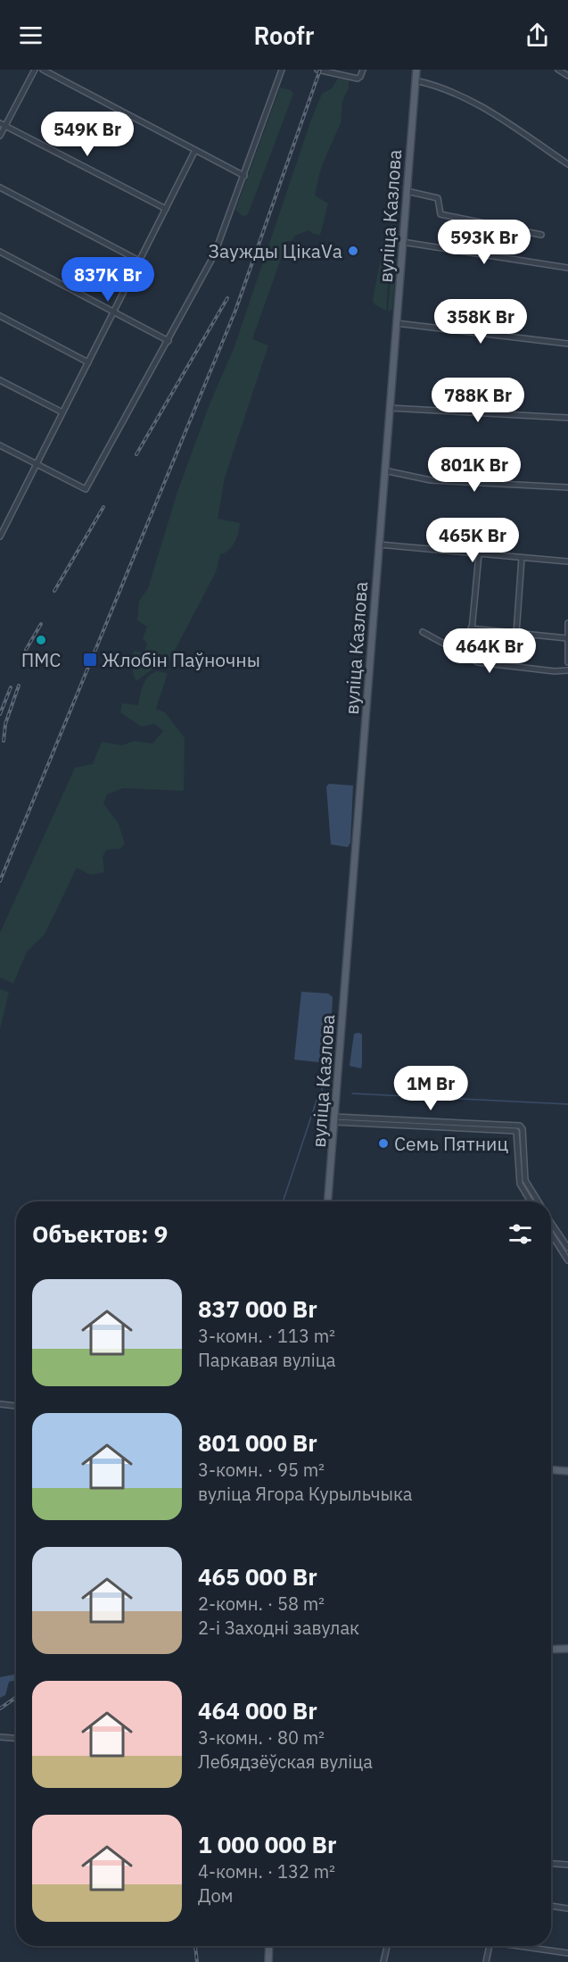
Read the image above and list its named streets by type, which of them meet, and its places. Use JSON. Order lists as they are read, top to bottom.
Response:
{
  "streets": {
    "main road": ["вуліца Казлова"]
  },
  "places": {
    "other": ["Заужды ЦікаVа", "ПМС", "Семь Пятниц"],
    "transit": ["Жлобін Паўночны"]
  },
  "page": {
    "header": "Roofr",
    "price": [
      "549K Br",
      "593K Br",
      "837K Br",
      "358K Br",
      "788K Br",
      "801K Br",
      "465K Br",
      "464K Br",
      "1M Br"
    ],
    "heading": "Объектов: 9",
    "list": [
      {
        "name": "837 000 Br",
        "note": "3-комн. · 113 m² · Паркавая вуліца"
      },
      {
        "name": "801 000 Br",
        "note": "3-комн. · 95 m² · вуліца Ягора Курыльчыка"
      },
      {
        "name": "465 000 Br",
        "note": "2-комн. · 58 m² · 2-і Заходні завулак"
      },
      {
        "name": "464 000 Br",
        "note": "3-комн. · 80 m² · Лебядзёўская вуліца"
      },
      {
        "name": "1 000 000 Br",
        "note": "4-комн. · 132 m² · Дом"
      }
    ]
  }
}
